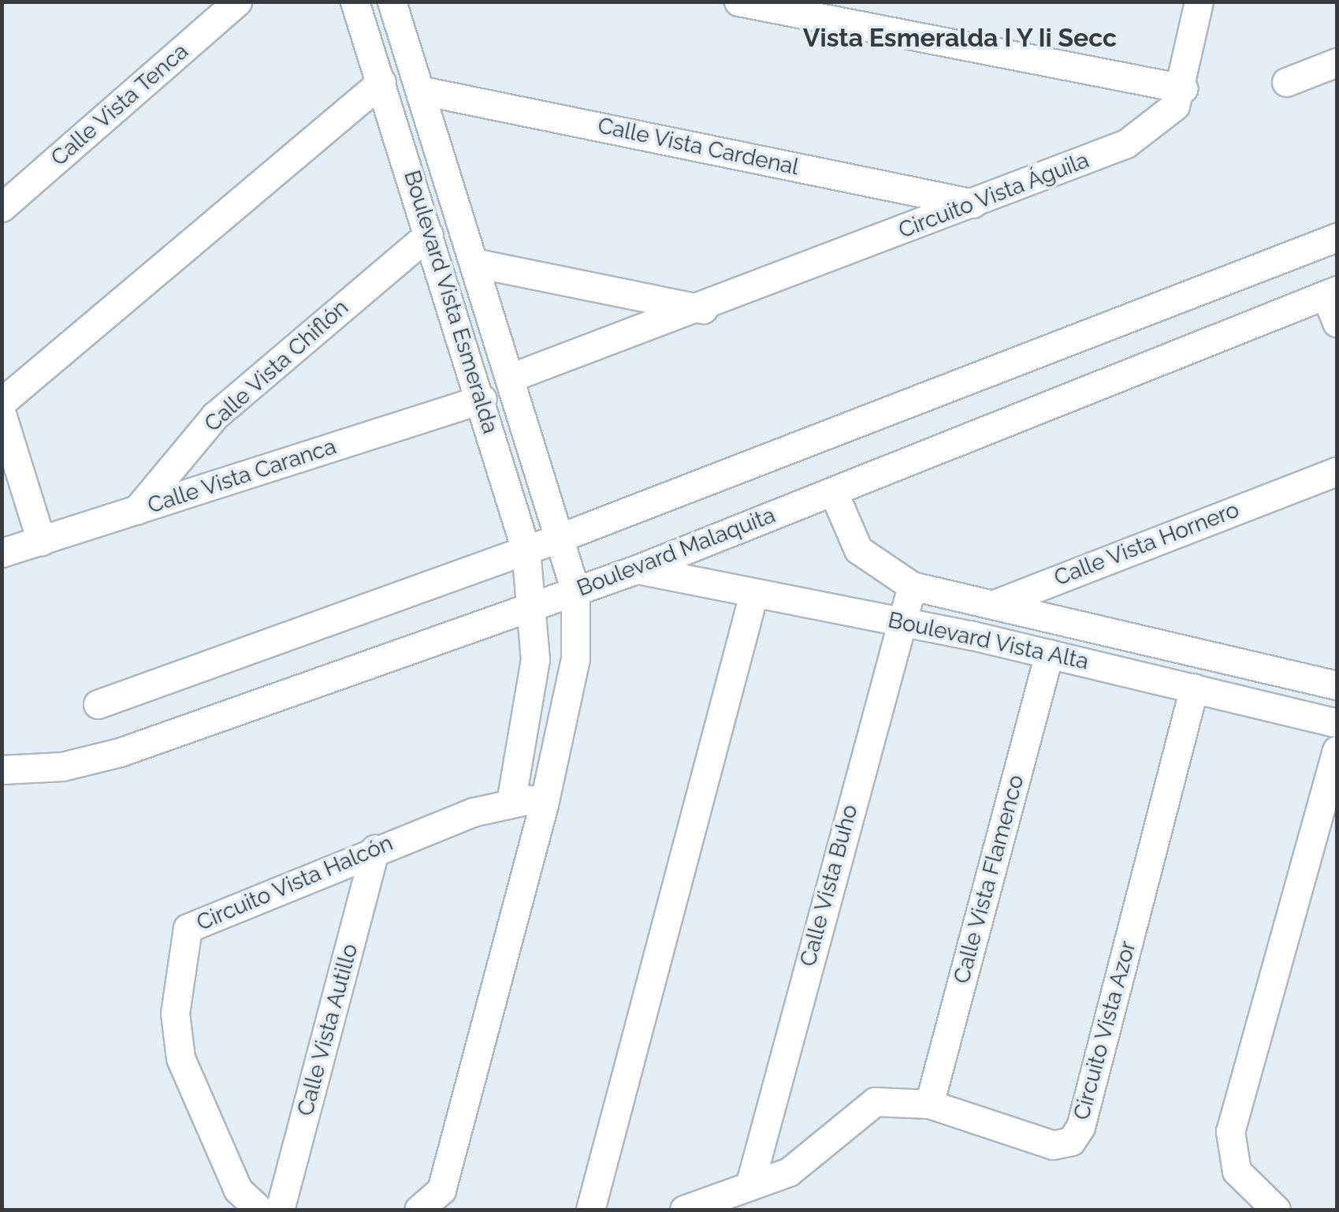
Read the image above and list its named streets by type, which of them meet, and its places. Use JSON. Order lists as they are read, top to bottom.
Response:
{
  "streets": {
    "street": [
      "Calle Vista Tenca",
      "Calle Vista Cardenal",
      "Circuito Vista Águila",
      "Boulevard Vista Esmeralda",
      "Calle Vista Chiflón",
      "Calle Vista Caranca",
      "Calle Vista Hornero",
      "Boulevard Malaquita",
      "Boulevard Vista Alta",
      "Calle Vista Flamenco",
      "Circuito Vista Halcón",
      "Calle Vista Buho",
      "Calle Vista Autillo",
      "Circuito Vista Azor"
    ]
  },
  "crossings": [
    ["Calle Vista Cardenal", "Circuito Vista Águila"],
    ["Calle Vista Cardenal", "Boulevard Vista Esmeralda"],
    ["Circuito Vista Águila", "Boulevard Vista Esmeralda"],
    ["Boulevard Vista Esmeralda", "Calle Vista Chiflón"],
    ["Boulevard Vista Esmeralda", "Calle Vista Caranca"],
    ["Boulevard Vista Esmeralda", "Boulevard Malaquita"],
    ["Calle Vista Chiflón", "Calle Vista Caranca"],
    ["Calle Vista Hornero", "Boulevard Vista Alta"],
    ["Boulevard Malaquita", "Boulevard Vista Alta"],
    ["Boulevard Vista Alta", "Calle Vista Flamenco"],
    ["Boulevard Vista Alta", "Calle Vista Buho"],
    ["Boulevard Vista Alta", "Circuito Vista Azor"],
    ["Calle Vista Flamenco", "Circuito Vista Azor"],
    ["Circuito Vista Halcón", "Calle Vista Autillo"],
    ["Calle Vista Buho", "Circuito Vista Azor"]
  ],
  "districts": ["Vista Esmeralda I Y Ii Secc"]
}
